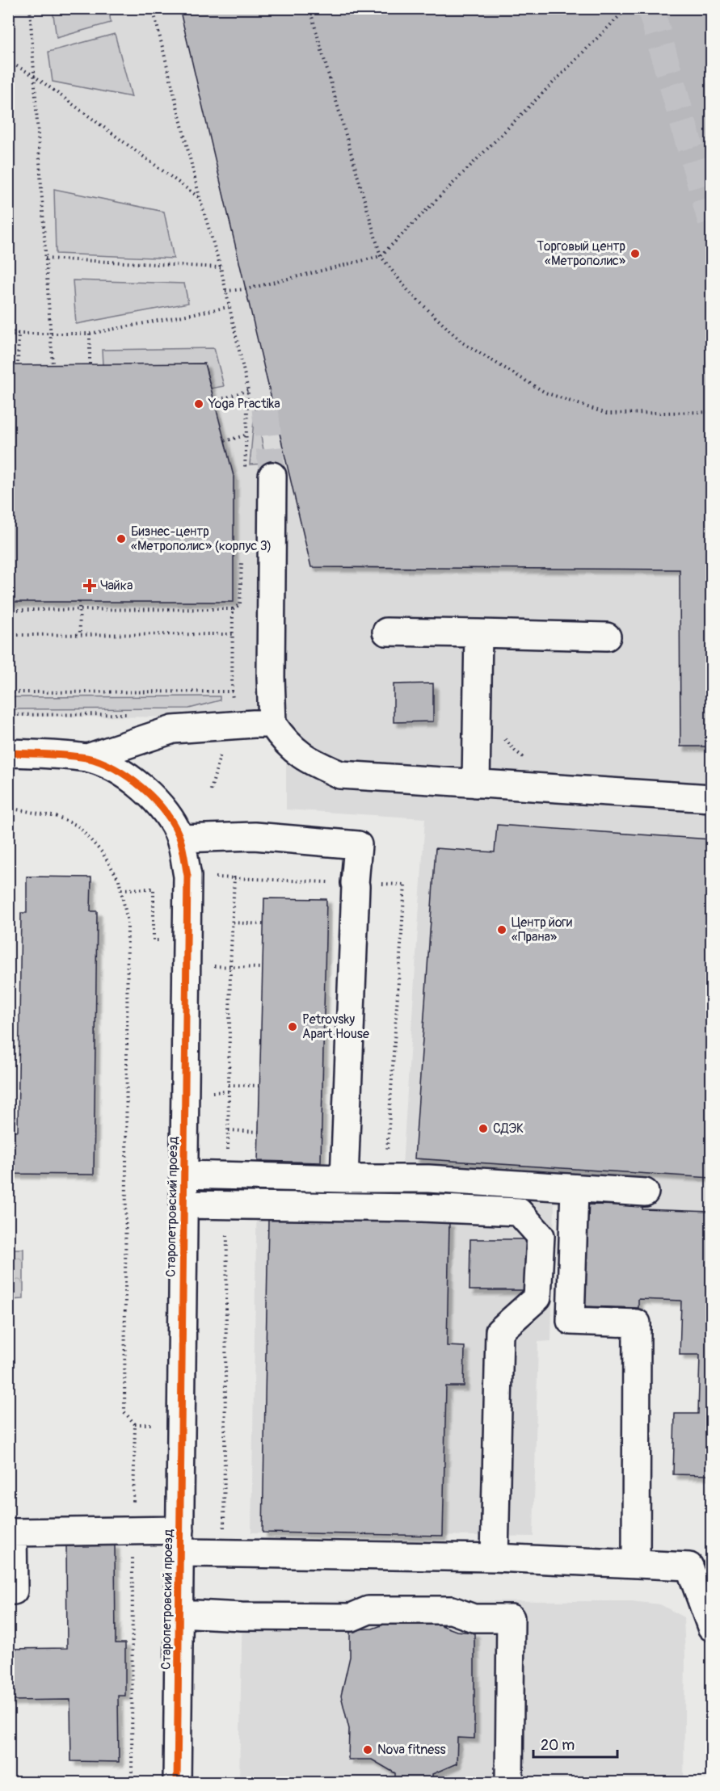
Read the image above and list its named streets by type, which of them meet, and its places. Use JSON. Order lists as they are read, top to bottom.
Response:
{
  "streets": {
    "street": ["Старопетровский проезд"]
  },
  "places": {
    "other": [
      "Торговый центр «Метрополис»",
      "Yoga Practika",
      "Бизнес-центр «Метрополис» (корпус 3)",
      "Центр йоги «Прана»",
      "Petrovsky Apart House",
      "СДЭК",
      "Nova fitness"
    ],
    "health": ["Чайка"]
  },
  "scale_bar": "20 m"
}
